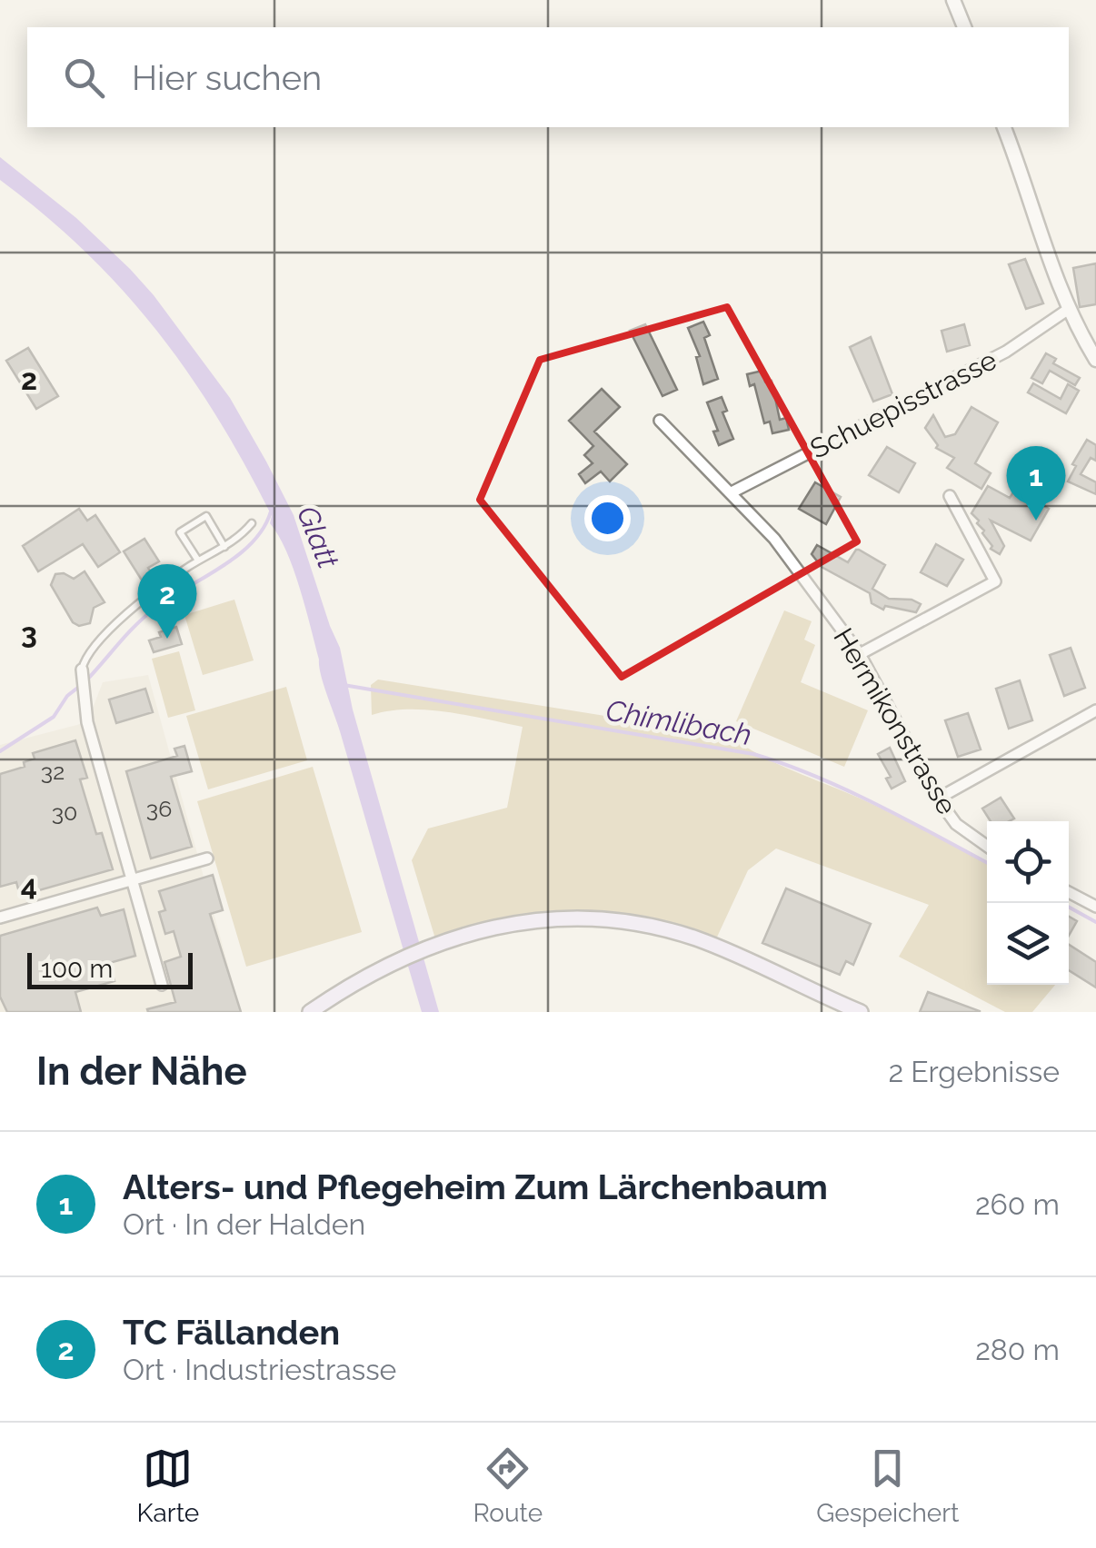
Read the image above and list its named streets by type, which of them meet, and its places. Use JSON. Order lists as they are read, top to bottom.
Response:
{
  "streets": {
    "street": ["Schuepisstrasse", "Hermikonstrasse"]
  },
  "crossings": [
    ["Schuepisstrasse", "Hermikonstrasse"]
  ],
  "water": ["Glatt", "Chimlibach"],
  "house_numbers": ["32", "36", "30"],
  "scale_bar": "100 m",
  "page": {
    "search": "Hier suchen",
    "pins": ["1", "2"],
    "scale": "100 m",
    "heading": ["In der Nähe", "2 Ergebnisse"],
    "list": [
      {
        "mark": "1",
        "name": "Alters- und Pflegeheim Zum Lärchenbaum",
        "note": "Ort · In der Halden",
        "value": "260 m"
      },
      {
        "mark": "2",
        "name": "TC Fällanden",
        "note": "Ort · Industriestrasse",
        "value": "280 m"
      }
    ],
    "nav": ["Karte", "Route", "Gespeichert"]
  },
  "grid": {
    "rows": ["2", "3", "4"]
  }
}
